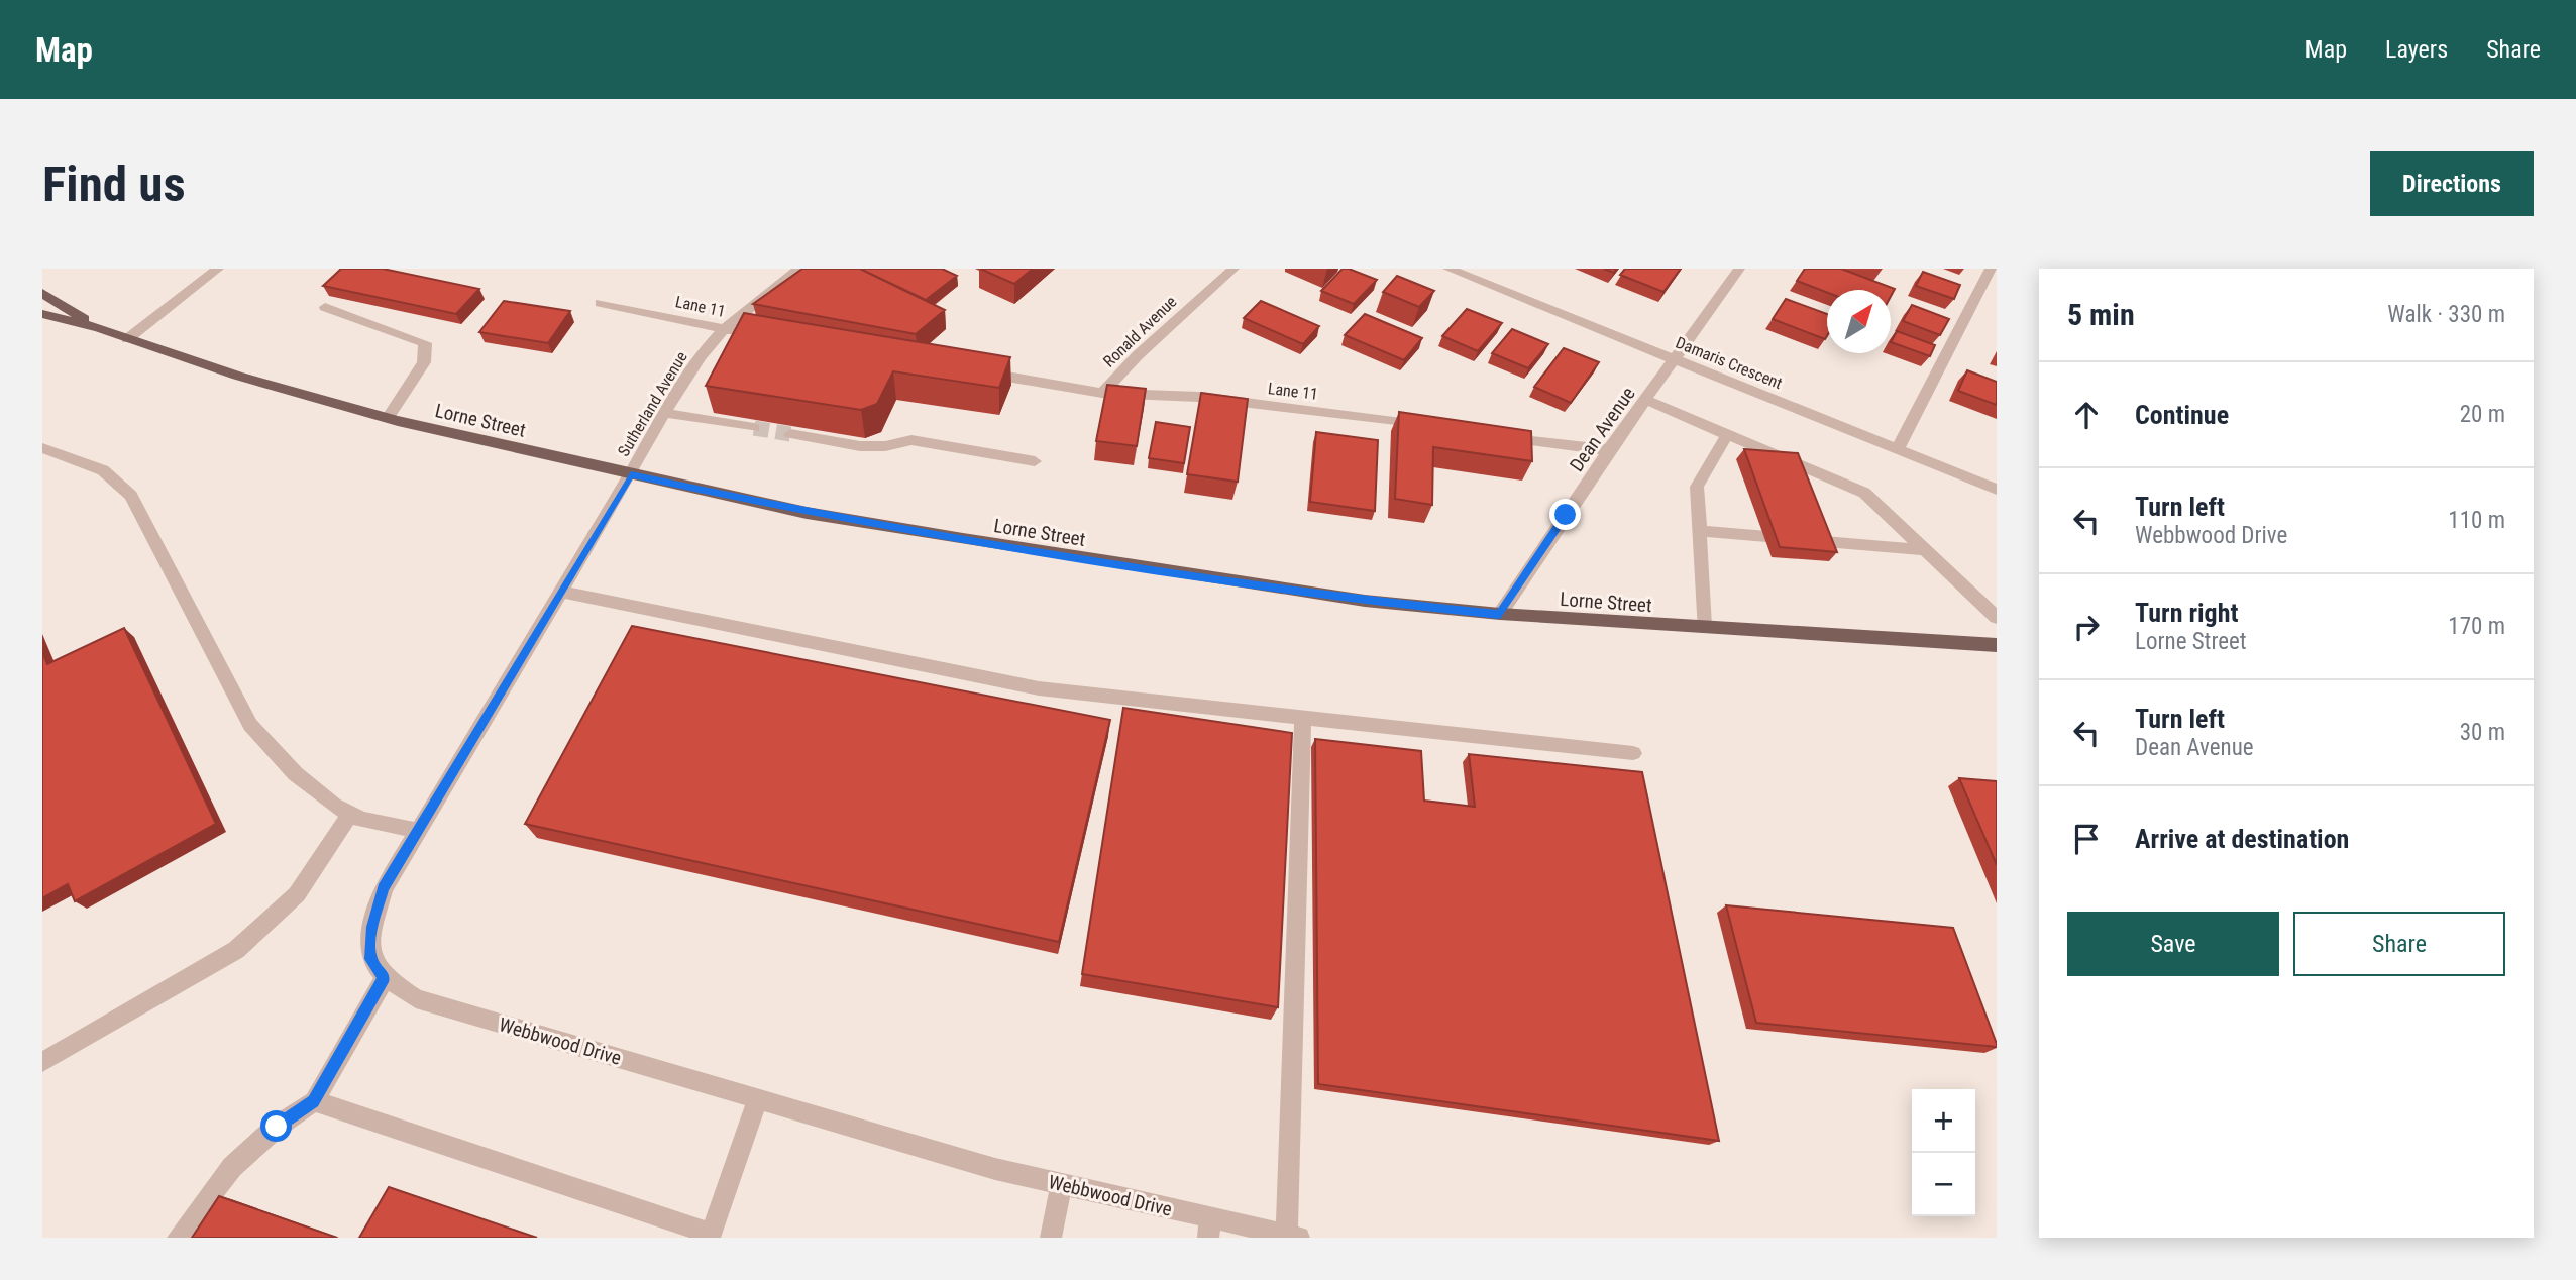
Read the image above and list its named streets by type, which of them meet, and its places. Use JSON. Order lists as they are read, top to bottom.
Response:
{
  "streets": {
    "main road": ["Lorne Street"],
    "street": [
      "Lane 11",
      "Ronald Avenue",
      "Damaris Crescent",
      "Sutherland Avenue",
      "Dean Avenue",
      "Webbwood Drive"
    ]
  },
  "crossings": [
    ["Lane 11", "Ronald Avenue"],
    ["Lane 11", "Sutherland Avenue"],
    ["Damaris Crescent", "Dean Avenue"],
    ["Sutherland Avenue", "Lorne Street"],
    ["Lorne Street", "Dean Avenue"]
  ],
  "north": "top right",
  "page": {
    "header": "Map",
    "nav": ["Map", "Layers", "Share"],
    "buttons": [
      "Directions",
      ["Save", "Share"]
    ],
    "title": "Find us",
    "heading": ["5 min", "Walk · 330 m"],
    "list": [
      ["Continue", "20 m"],
      ["Turn left", "Webbwood Drive", "110 m"],
      ["Turn right", "Lorne Street", "170 m"],
      ["Turn left", "Dean Avenue", "30 m"],
      "Arrive at destination"
    ],
    "map_buttons": ["+", "−"]
  }
}
